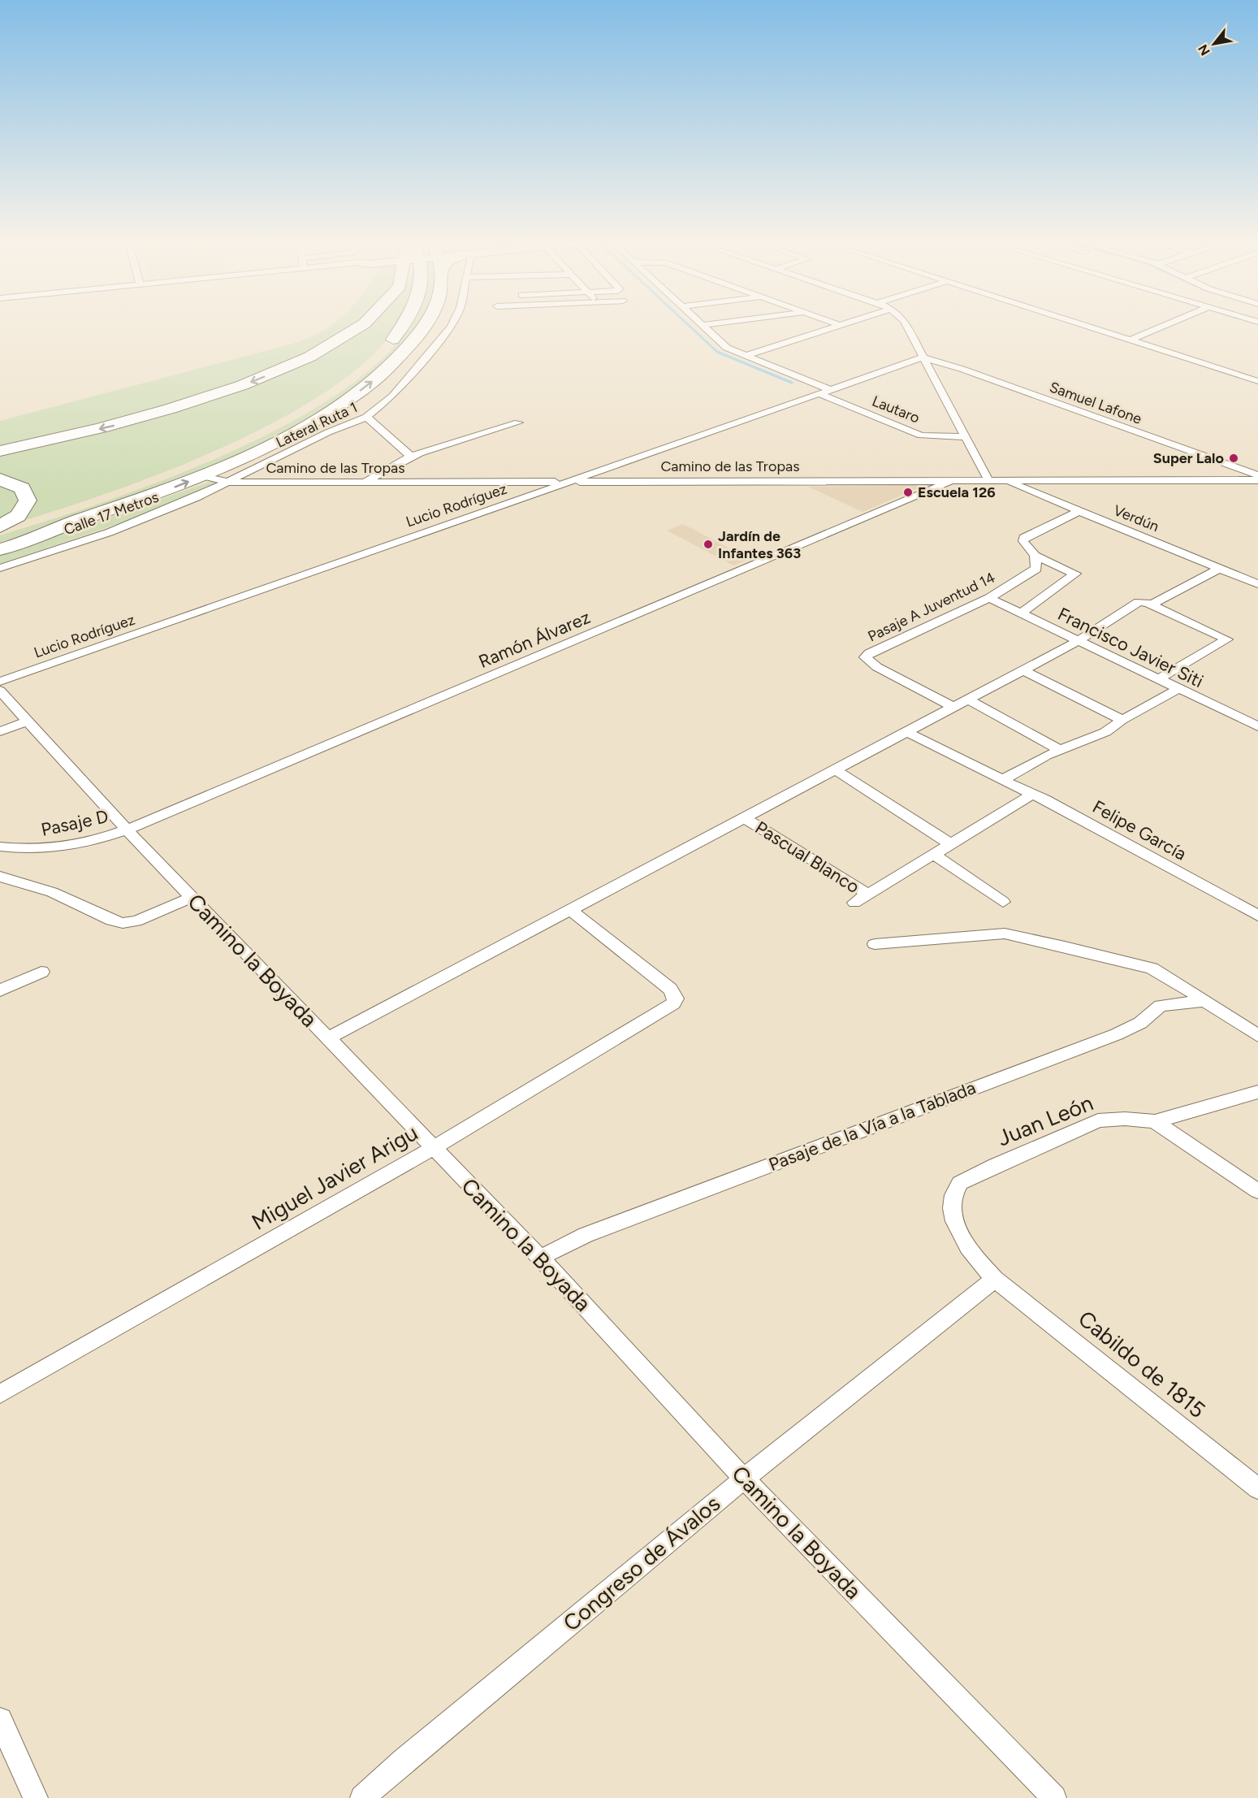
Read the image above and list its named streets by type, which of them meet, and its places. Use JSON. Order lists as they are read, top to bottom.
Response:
{
  "streets": {
    "street": [
      "Samuel Lafone",
      "Lautaro",
      "Lateral Ruta 1",
      "Camino de las Tropas",
      "Lucio Rodríguez",
      "Calle 17 Metros",
      "Verdún",
      "Pasaje A Juventud 14",
      "Ramón Álvarez",
      "Francisco Javier Siti",
      "Pasaje D",
      "Felipe García",
      "Pascual Blanco",
      "Camino la Boyada",
      "Juan León",
      "Pasaje de la Vía a la Tablada",
      "Miguel Javier Arigu",
      "Cabildo de 1815",
      "Congreso de Ávalos"
    ]
  },
  "crossings": [
    ["Samuel Lafone", "Lucio Rodríguez"],
    ["Lautaro", "Lucio Rodríguez"],
    ["Lateral Ruta 1", "Camino de las Tropas"],
    ["Lateral Ruta 1", "Calle 17 Metros"],
    ["Camino de las Tropas", "Lucio Rodríguez"],
    ["Camino de las Tropas", "Calle 17 Metros"],
    ["Camino de las Tropas", "Verdún"],
    ["Camino de las Tropas", "Ramón Álvarez"],
    ["Pasaje A Juventud 14", "Francisco Javier Siti"],
    ["Ramón Álvarez", "Pasaje D"],
    ["Ramón Álvarez", "Camino la Boyada"],
    ["Pasaje D", "Camino la Boyada"],
    ["Camino la Boyada", "Pasaje de la Vía a la Tablada"],
    ["Camino la Boyada", "Miguel Javier Arigu"],
    ["Camino la Boyada", "Congreso de Ávalos"],
    ["Juan León", "Cabildo de 1815"],
    ["Juan León", "Congreso de Ávalos"],
    ["Cabildo de 1815", "Congreso de Ávalos"]
  ],
  "places": ["Super Lalo", "Escuela 126", "Jardín de Infantes 363"],
  "north": "bottom left"
}
